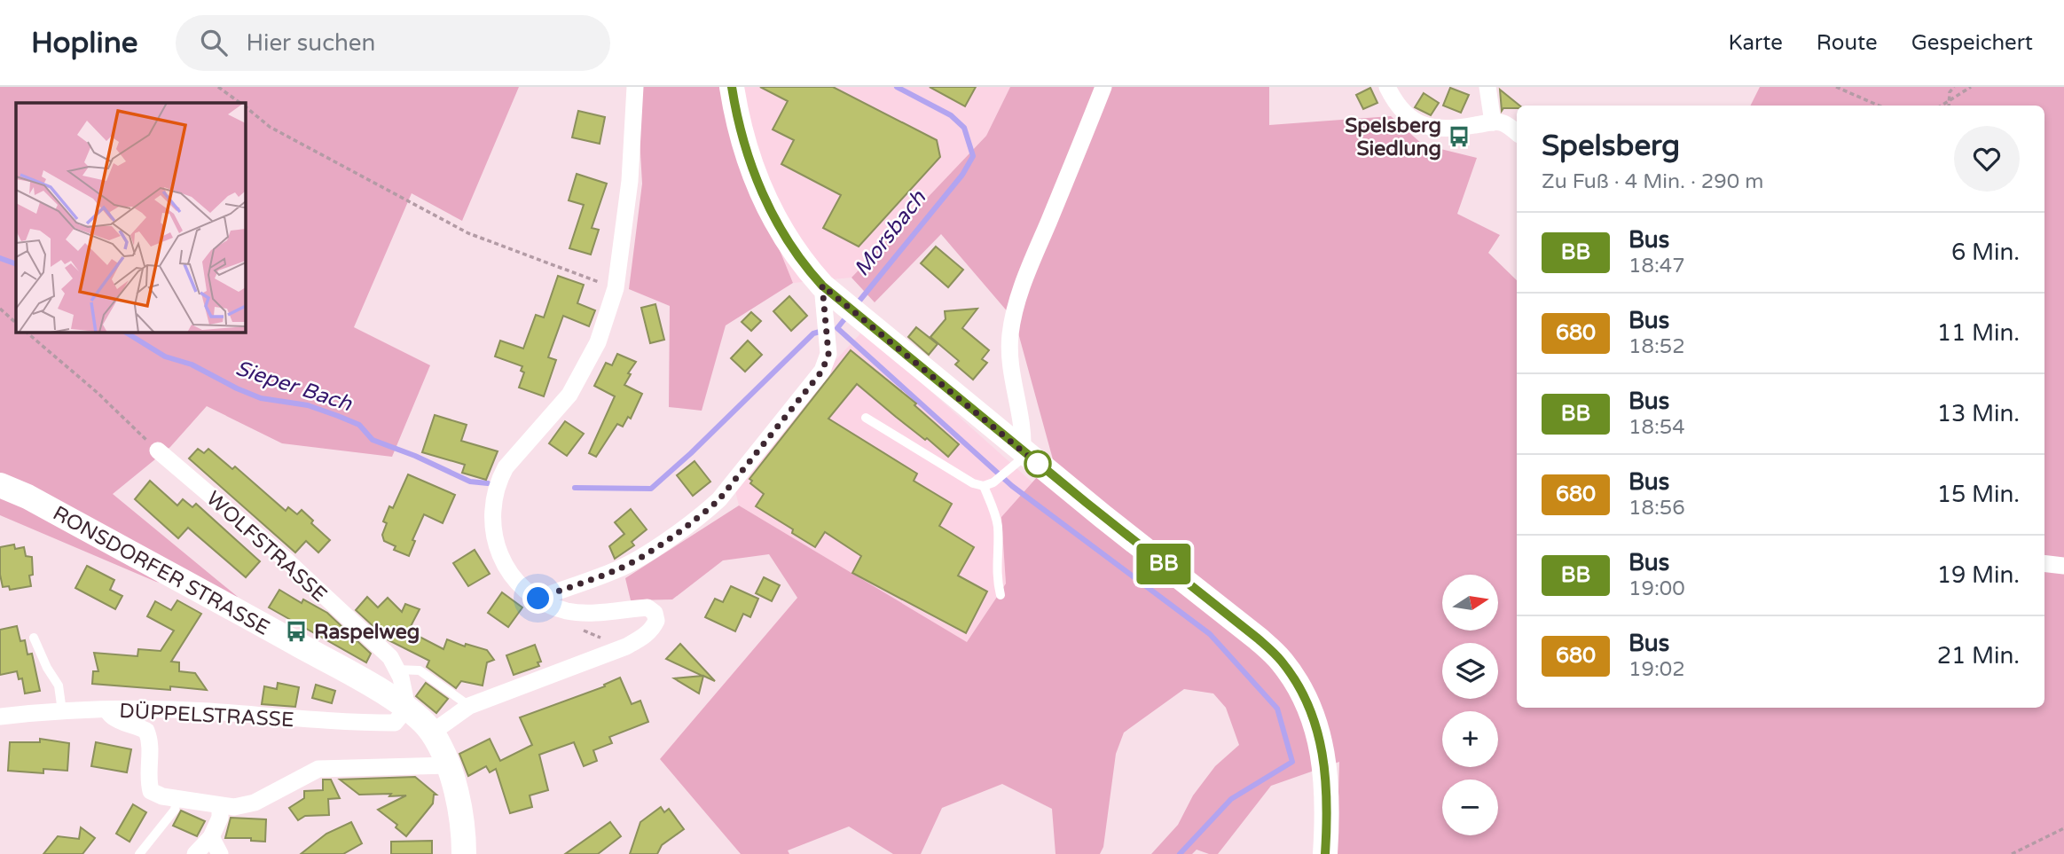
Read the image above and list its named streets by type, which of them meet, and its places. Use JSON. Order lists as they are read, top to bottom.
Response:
{
  "streets": {
    "main road": ["RONSDORFER STRASSE"],
    "street": ["WOLFSTRASSE", "DÜPPELSTRASSE"]
  },
  "crossings": [
    ["WOLFSTRASSE", "RONSDORFER STRASSE"],
    ["WOLFSTRASSE", "DÜPPELSTRASSE"],
    ["RONSDORFER STRASSE", "DÜPPELSTRASSE"]
  ],
  "water": ["Morsbach", "Sieper Bach"],
  "places": {
    "bus stop": ["Spelsberg Siedlung", "Raspelweg"]
  },
  "lines": ["bus line BB"],
  "north": "right",
  "page": {
    "header": "Hopline",
    "search": "Hier suchen",
    "nav": ["Karte", "Route", "Gespeichert"],
    "on_map": "BB",
    "heading": ["Spelsberg", "Zu Fuß · 4 Min. · 290 m"],
    "list": [
      {
        "mark": "BB",
        "name": "Bus",
        "note": "18:47",
        "value": "6 Min."
      },
      {
        "mark": "680",
        "name": "Bus",
        "note": "18:52",
        "value": "11 Min."
      },
      {
        "mark": "BB",
        "name": "Bus",
        "note": "18:54",
        "value": "13 Min."
      },
      {
        "mark": "680",
        "name": "Bus",
        "note": "18:56",
        "value": "15 Min."
      },
      {
        "mark": "BB",
        "name": "Bus",
        "note": "19:00",
        "value": "19 Min."
      },
      {
        "mark": "680",
        "name": "Bus",
        "note": "19:02",
        "value": "21 Min."
      }
    ],
    "map_buttons": ["+", "−"]
  }
}
